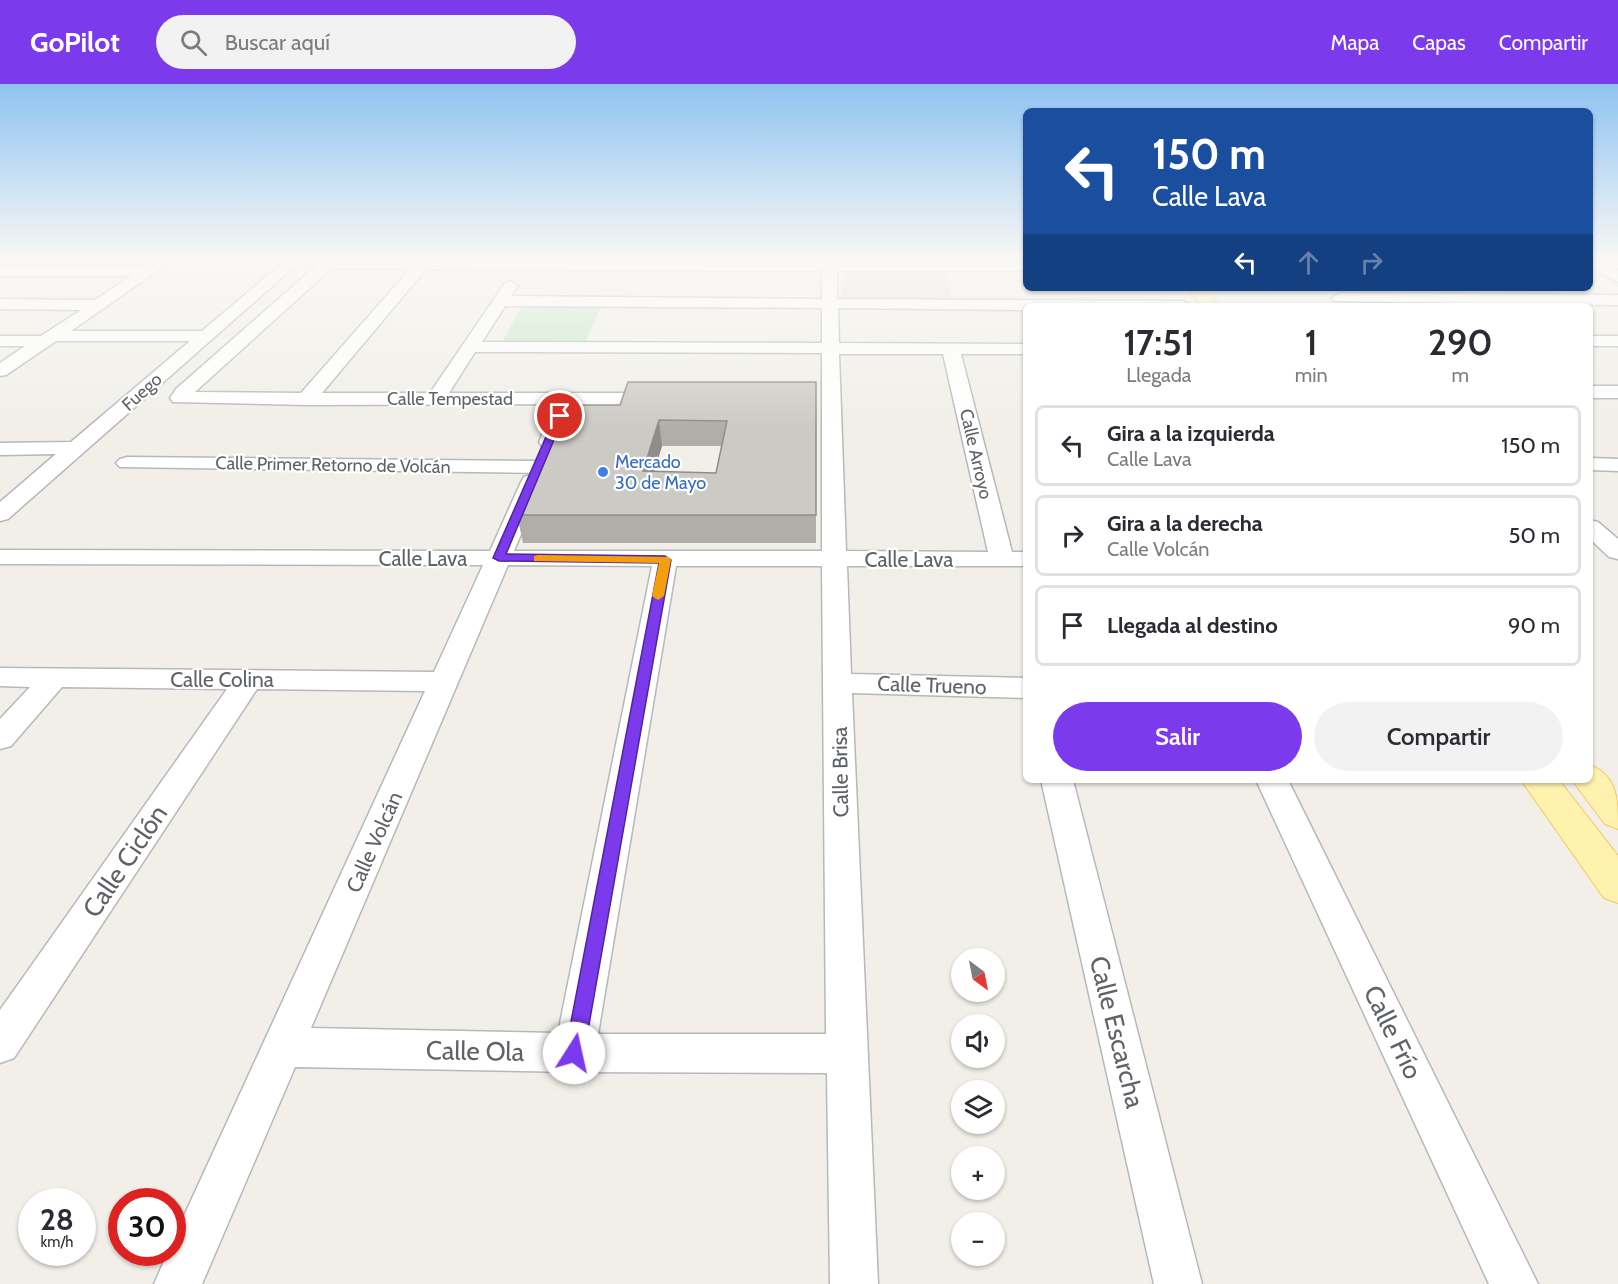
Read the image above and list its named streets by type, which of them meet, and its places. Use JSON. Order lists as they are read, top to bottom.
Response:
{
  "streets": {
    "street": [
      "Fuego",
      "Calle Tempestad",
      "Calle Arroyo",
      "Calle Primer Retorno de Volcán",
      "Calle Lava",
      "Calle Colina",
      "Calle Trueno",
      "Calle Brisa",
      "Calle Volcán",
      "Calle Ciclón",
      "Calle Escarcha",
      "Calle Frío",
      "Calle Ola"
    ]
  },
  "crossings": [
    ["Calle Tempestad", "Calle Volcán"],
    ["Calle Arroyo", "Calle Lava"],
    ["Calle Primer Retorno de Volcán", "Calle Volcán"],
    ["Calle Lava", "Calle Brisa"],
    ["Calle Lava", "Calle Volcán"],
    ["Calle Colina", "Calle Volcán"],
    ["Calle Colina", "Calle Ciclón"],
    ["Calle Trueno", "Calle Brisa"],
    ["Calle Brisa", "Calle Ola"],
    ["Calle Volcán", "Calle Ola"]
  ],
  "places": ["Mercado 30 de Mayo"],
  "north": "bottom right",
  "page": {
    "header": "GoPilot",
    "search": "Buscar aquí",
    "nav": ["Mapa", "Capas", "Compartir"],
    "turn": ["150 m", "Calle Lava"],
    "eta": [
      "17:51",
      "Llegada",
      "1",
      "min",
      "290",
      "m"
    ],
    "list": [
      {
        "name": "Gira a la izquierda",
        "note": "Calle Lava",
        "value": "150 m"
      },
      {
        "name": "Gira a la derecha",
        "note": "Calle Volcán",
        "value": "50 m"
      },
      {
        "name": "Llegada al destino",
        "value": "90 m"
      }
    ],
    "buttons": ["Salir", "Compartir"],
    "map_buttons": ["+", "−"],
    "speed": "28 km/h",
    "limit": "30"
  }
}
